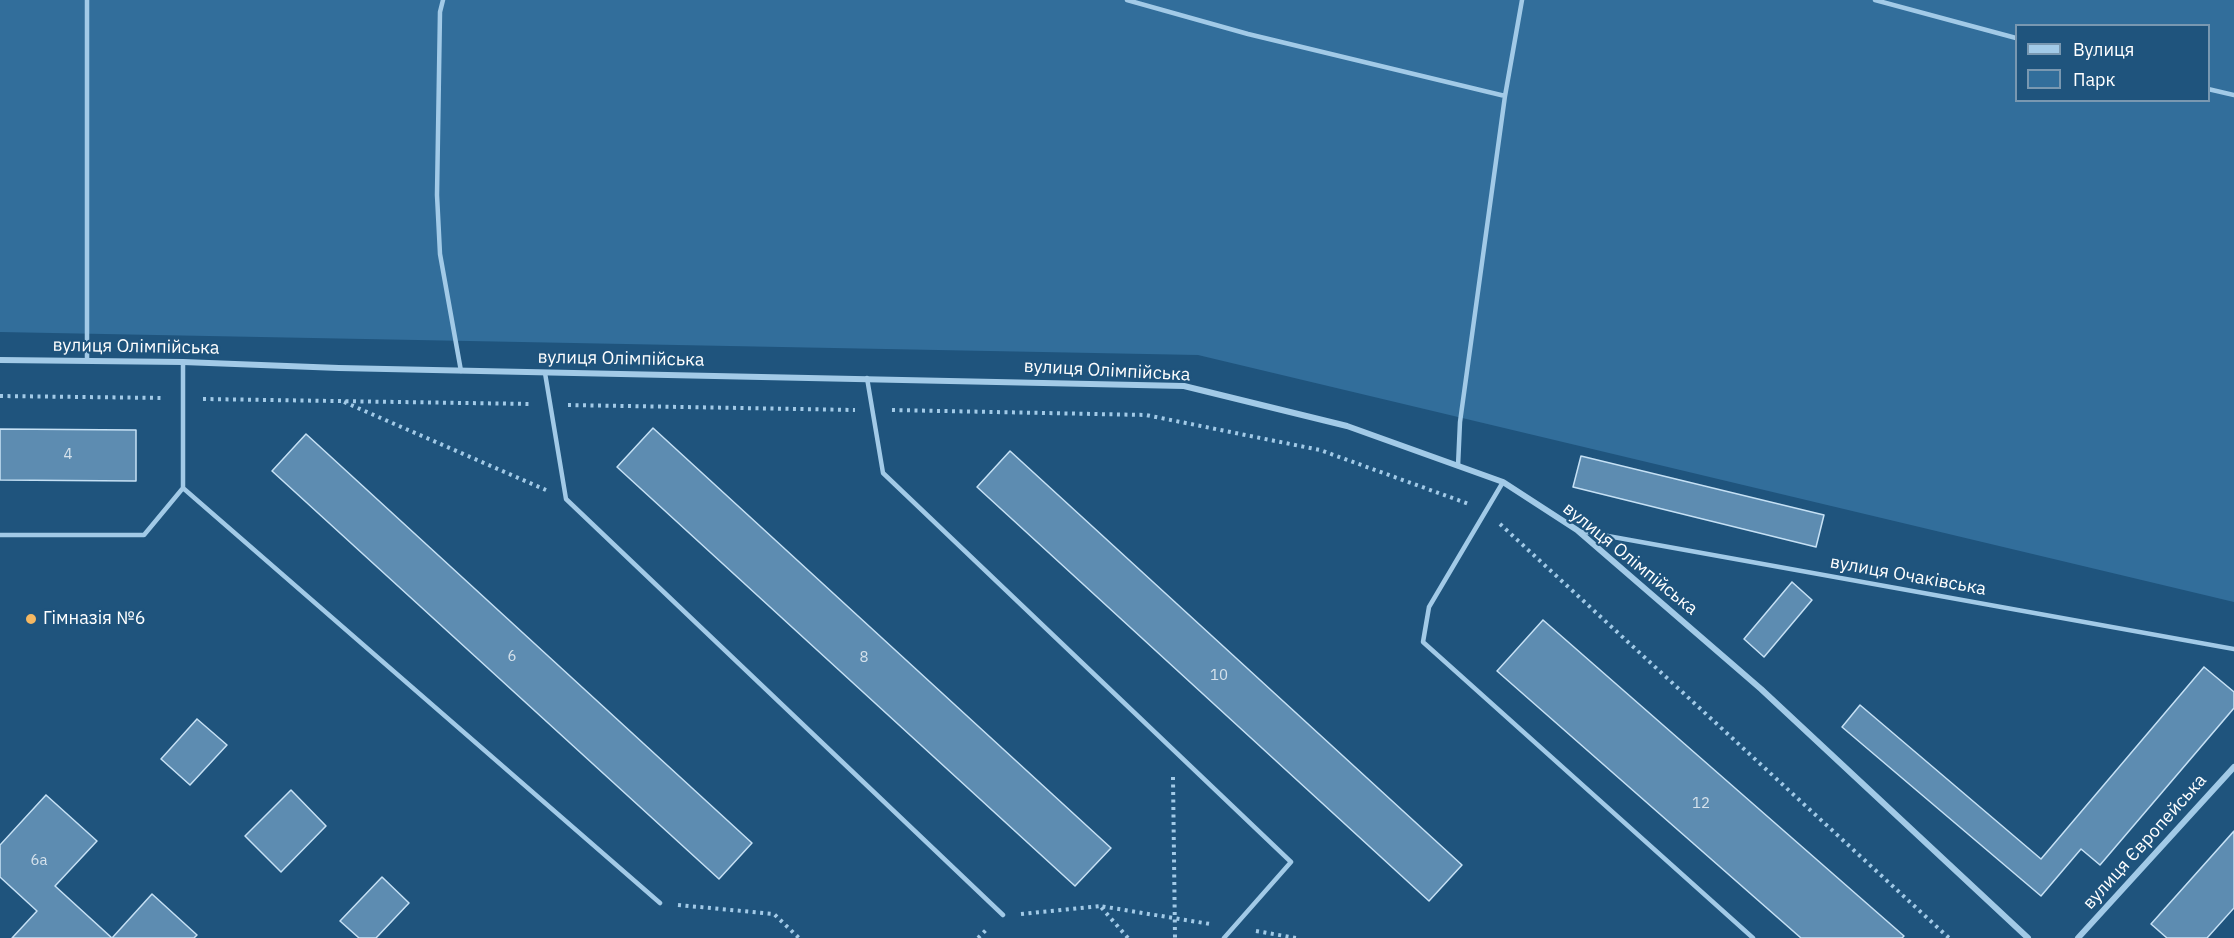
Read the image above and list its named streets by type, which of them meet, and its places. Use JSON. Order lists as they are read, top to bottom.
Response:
{
  "streets": {
    "street": ["вулиця Олімпійська", "вулиця Європейська"],
    "lane": ["вулиця Очаківська"]
  },
  "crossings": [
    ["вулиця Олімпійська", "вулиця Очаківська"]
  ],
  "places": ["Гімназія №6"],
  "house_numbers": [
    "4",
    "6",
    "8",
    "10",
    "12",
    "6а"
  ],
  "legend": ["Вулиця", "Парк"]
}
